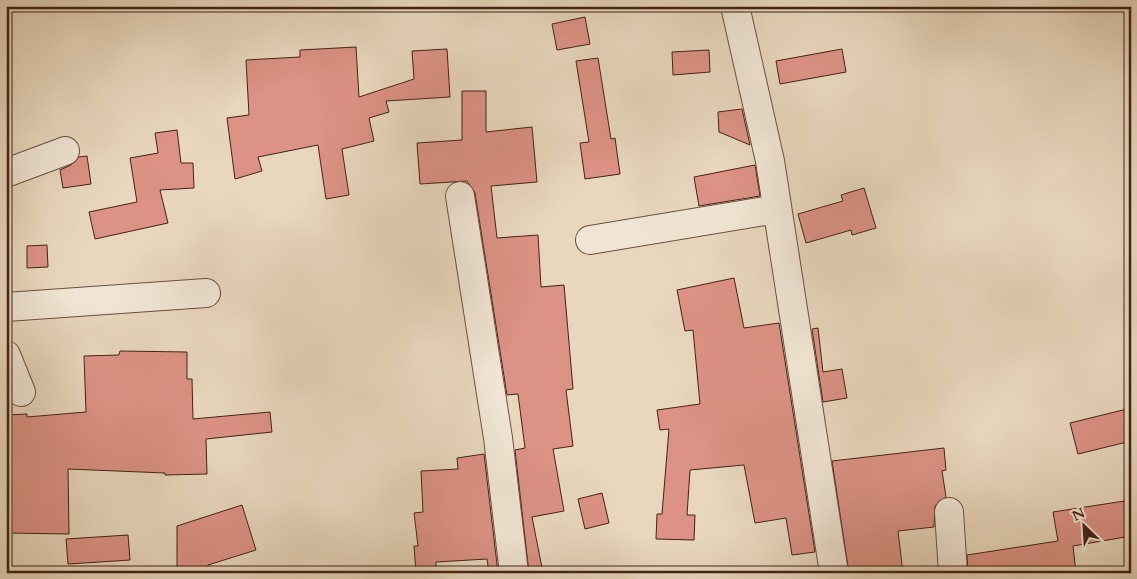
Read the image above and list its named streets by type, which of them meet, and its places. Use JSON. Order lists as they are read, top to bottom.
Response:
{
  "north": "top left"
}
